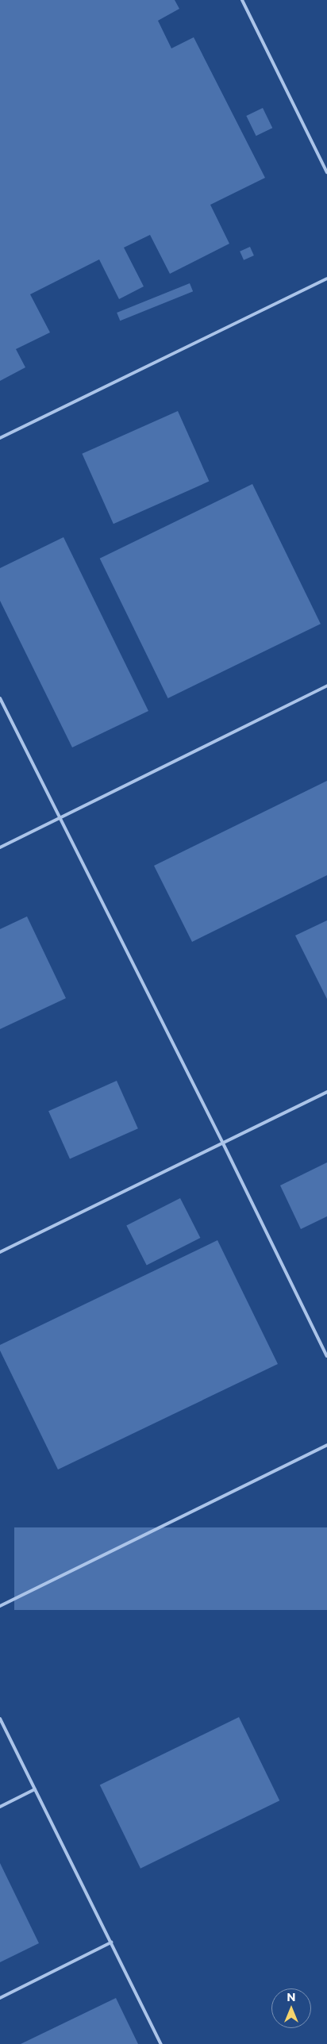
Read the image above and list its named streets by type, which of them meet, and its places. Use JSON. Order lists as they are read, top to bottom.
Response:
{
  "north": "top"
}
